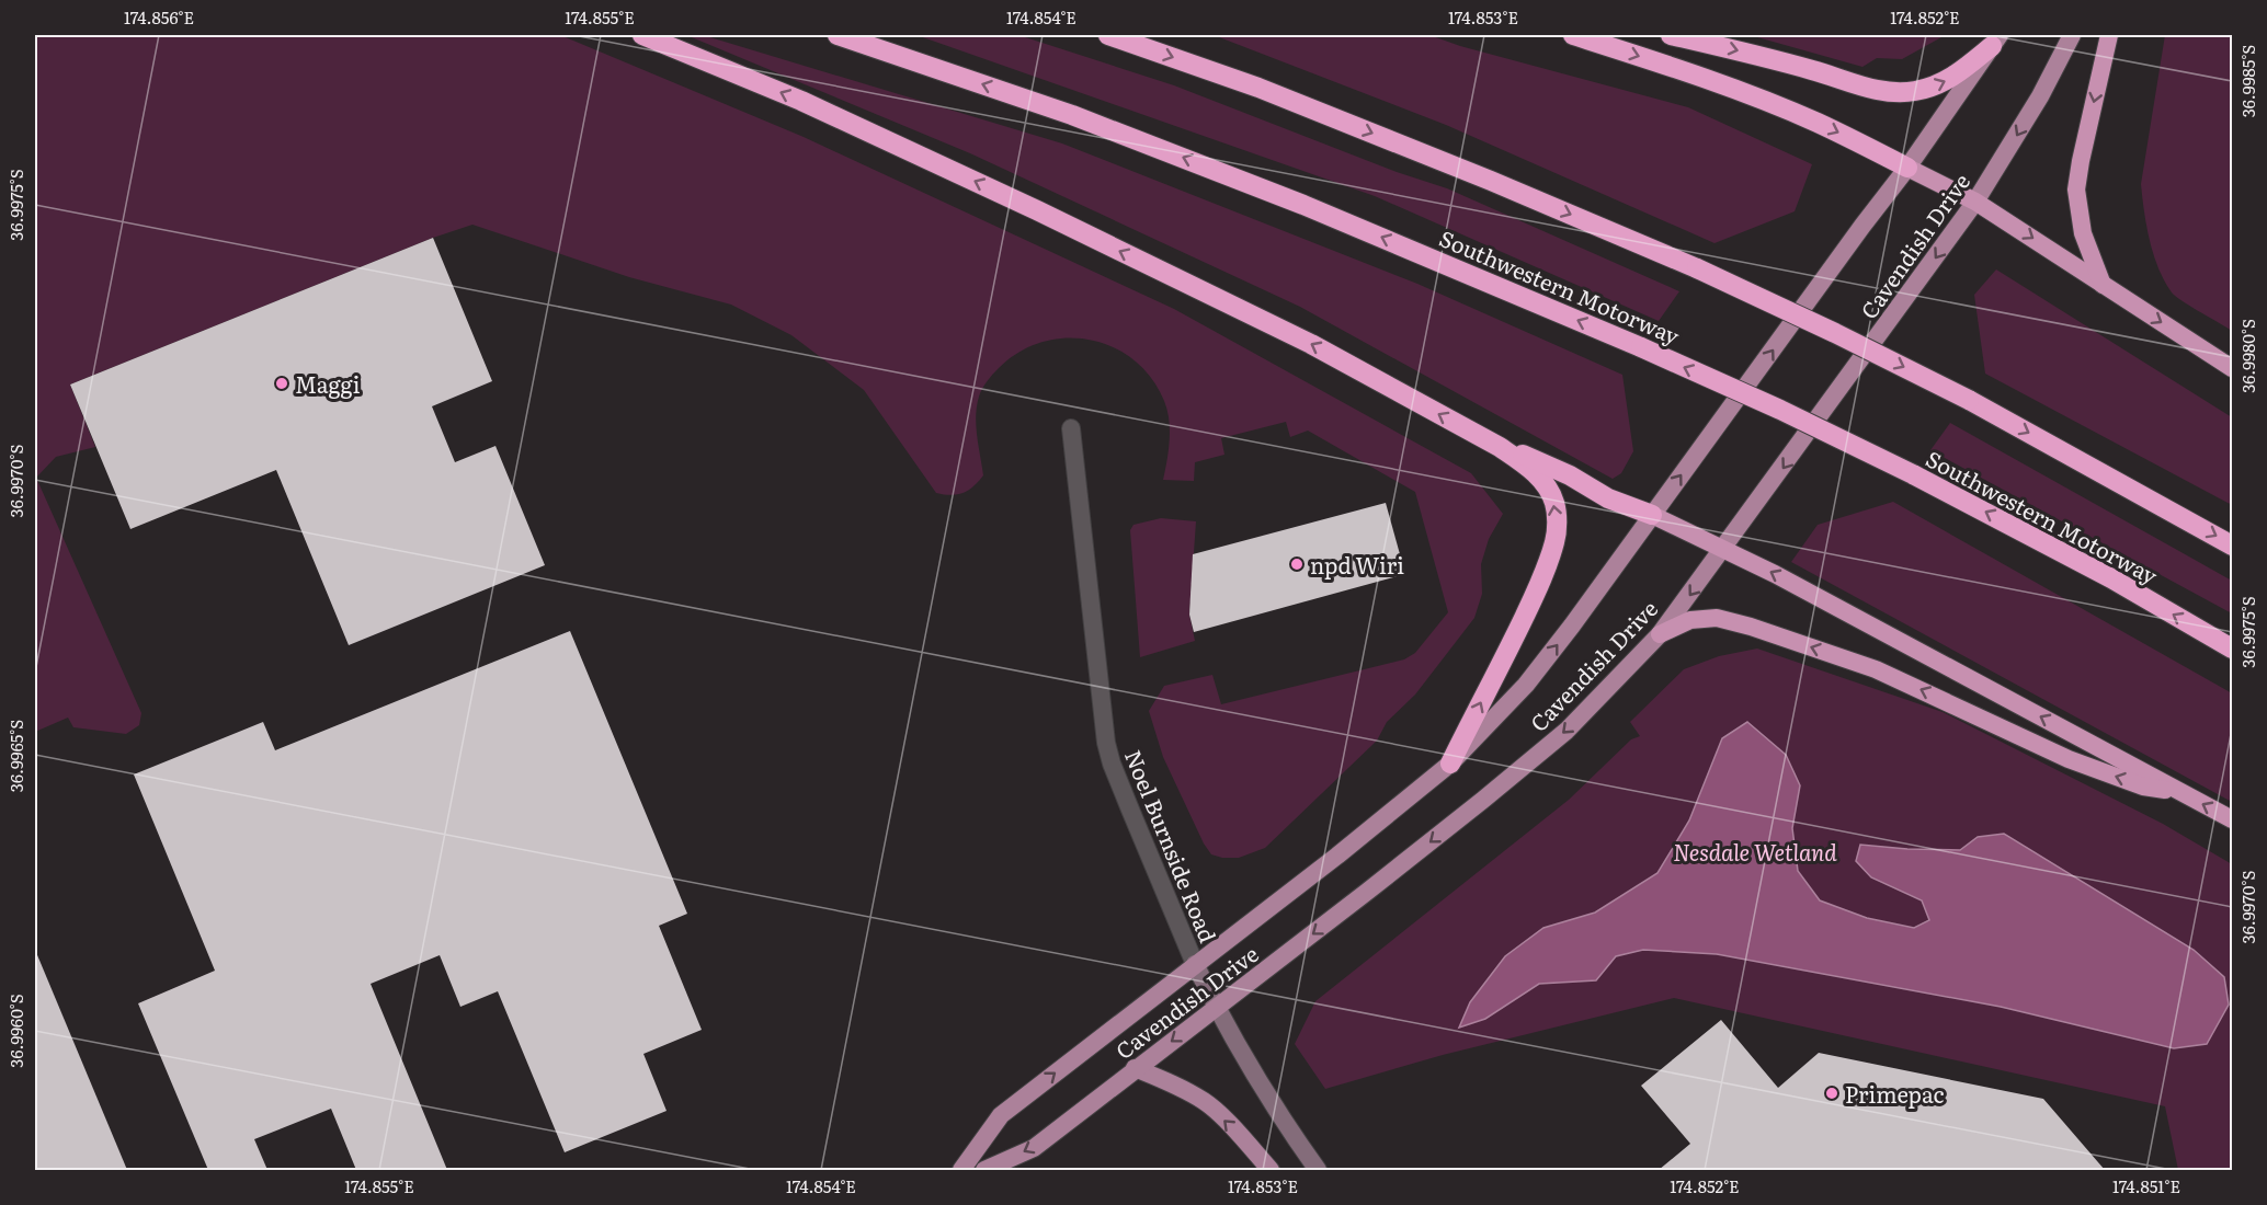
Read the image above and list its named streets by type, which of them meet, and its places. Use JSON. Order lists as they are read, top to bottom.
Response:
{
  "streets": {
    "highway": ["Southwestern Motorway"],
    "main road": ["Cavendish Drive", "Noel Burnside Road"]
  },
  "crossings": [
    ["Cavendish Drive", "Noel Burnside Road"]
  ],
  "parks": ["Nesdale Wetland"],
  "places": ["Maggi", "npd Wiri", "Primepac"],
  "coordinates": [
    "174.856°E",
    "174.855°E",
    "174.854°E",
    "174.853°E",
    "174.852°E",
    "36.9985°S",
    "36.9975°S",
    "36.9980°S",
    "36.9970°S",
    "36.9965°S",
    "36.9960°S",
    "174.851°E"
  ]
}
